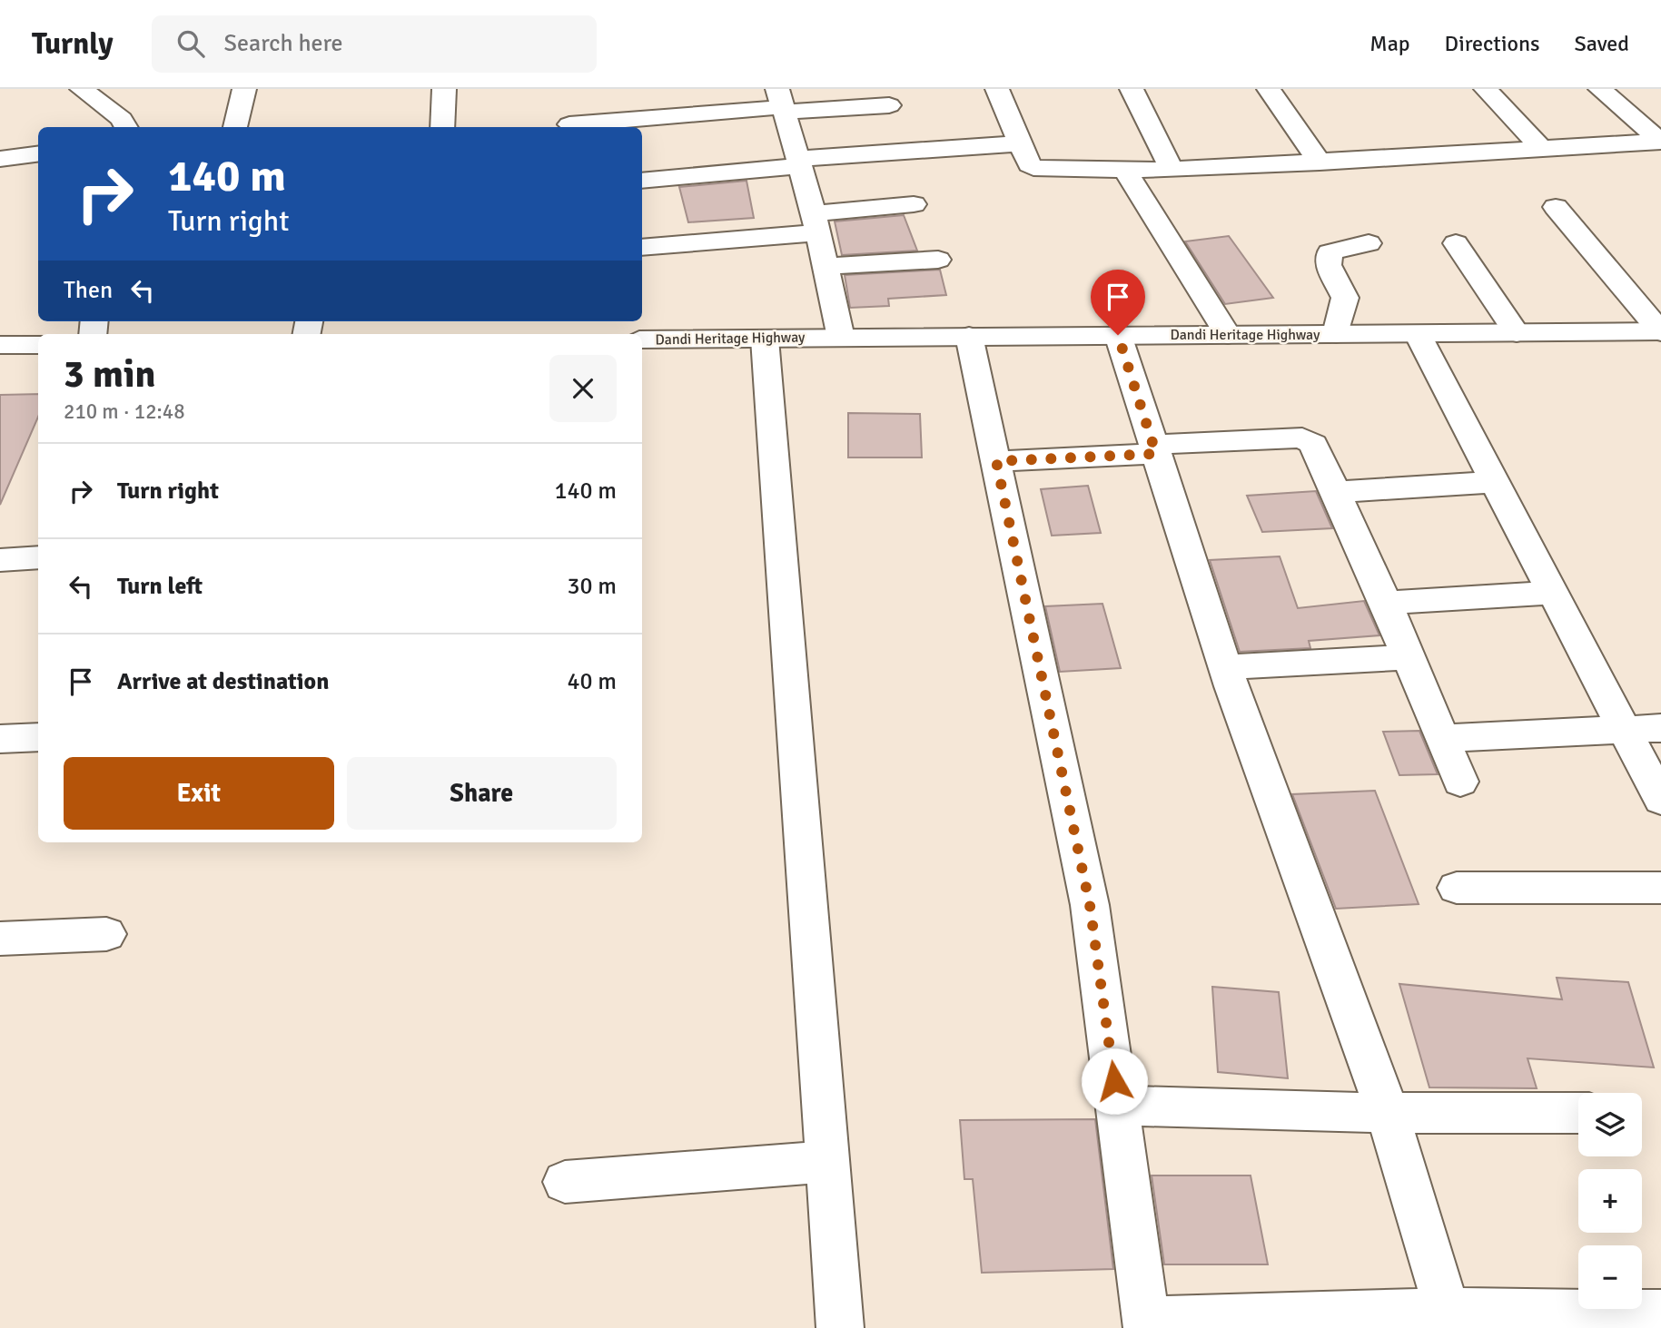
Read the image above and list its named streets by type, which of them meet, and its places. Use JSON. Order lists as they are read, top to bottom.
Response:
{
  "streets": {
    "main road": ["Dandi Heritage Highway"]
  },
  "page": {
    "header": "Turnly",
    "search": "Search here",
    "nav": ["Map", "Directions", "Saved"],
    "turn": ["140 m", "Turn right"],
    "then": "Then",
    "heading": ["3 min", "210 m · 12:48"],
    "list": [
      {
        "name": "Turn right",
        "value": "140 m"
      },
      {
        "name": "Turn left",
        "value": "30 m"
      },
      {
        "name": "Arrive at destination",
        "value": "40 m"
      }
    ],
    "buttons": ["Exit", "Share"],
    "map_buttons": ["+", "−"]
  }
}
